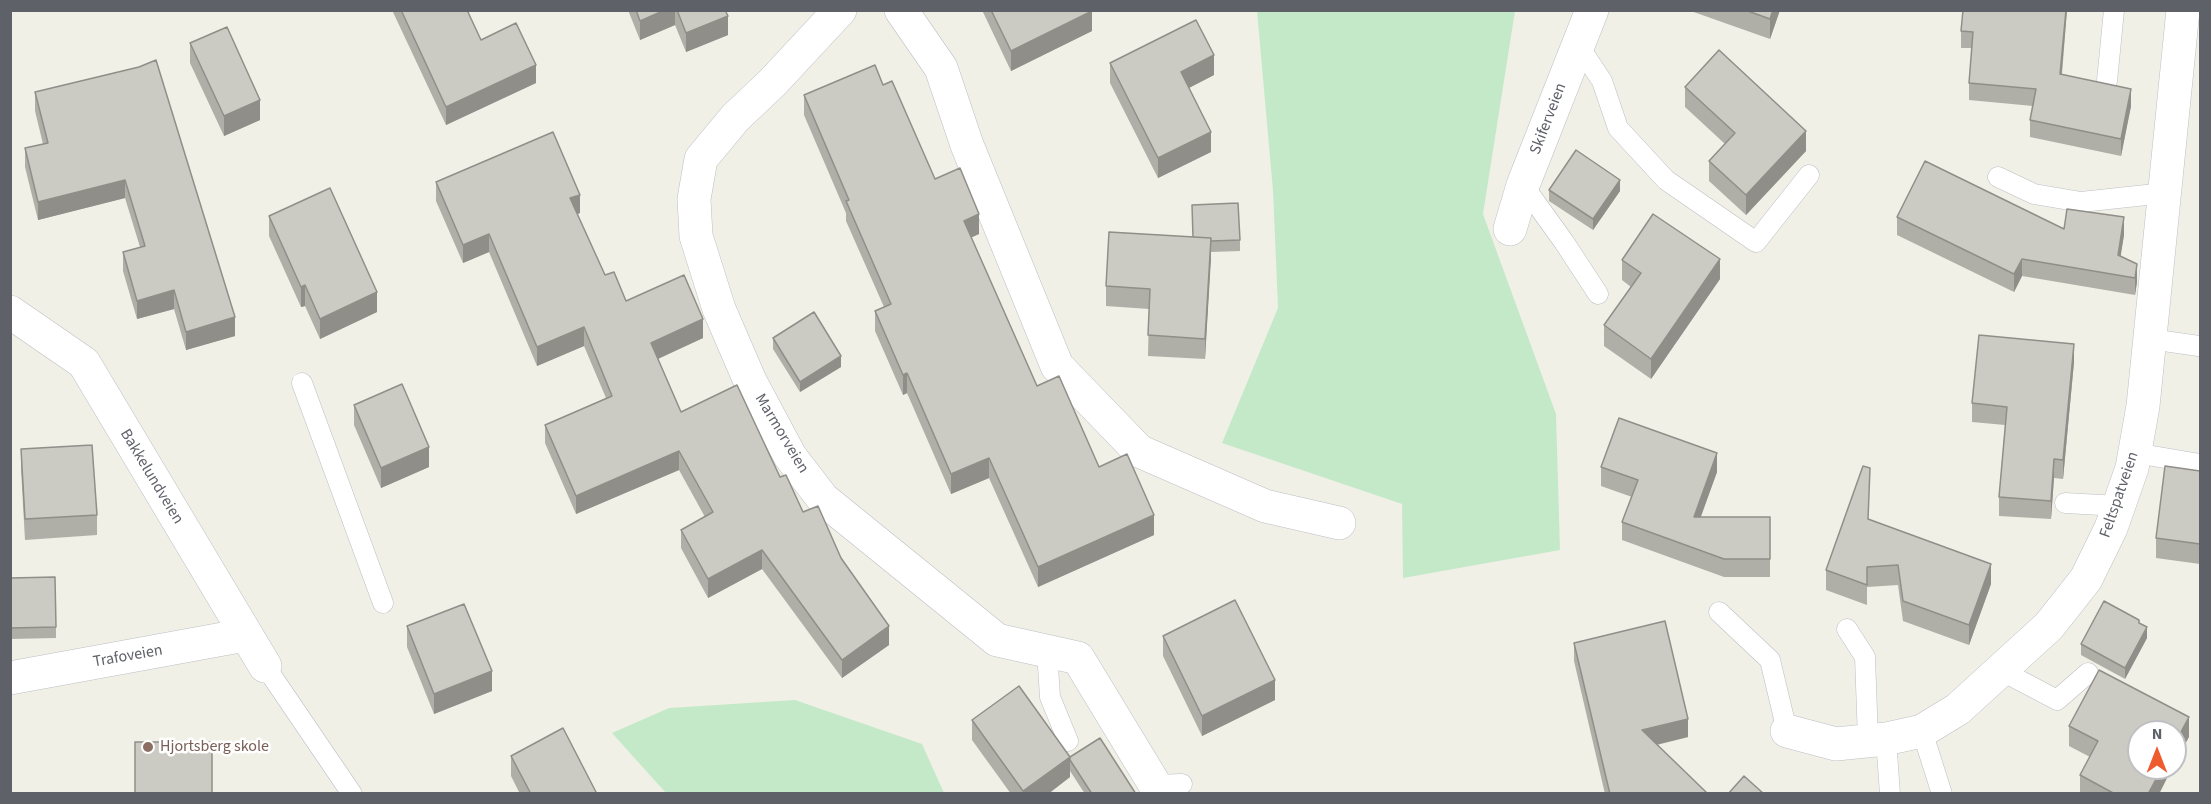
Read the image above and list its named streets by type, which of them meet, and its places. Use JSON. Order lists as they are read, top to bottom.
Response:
{
  "streets": {
    "street": [
      "Skiferveien",
      "Marmorveien",
      "Bakkelundveien",
      "Feltspatveien",
      "Trafoveien"
    ]
  },
  "crossings": [
    ["Bakkelundveien", "Trafoveien"]
  ],
  "places": ["Hjortsberg skole"],
  "north": "top"
}
